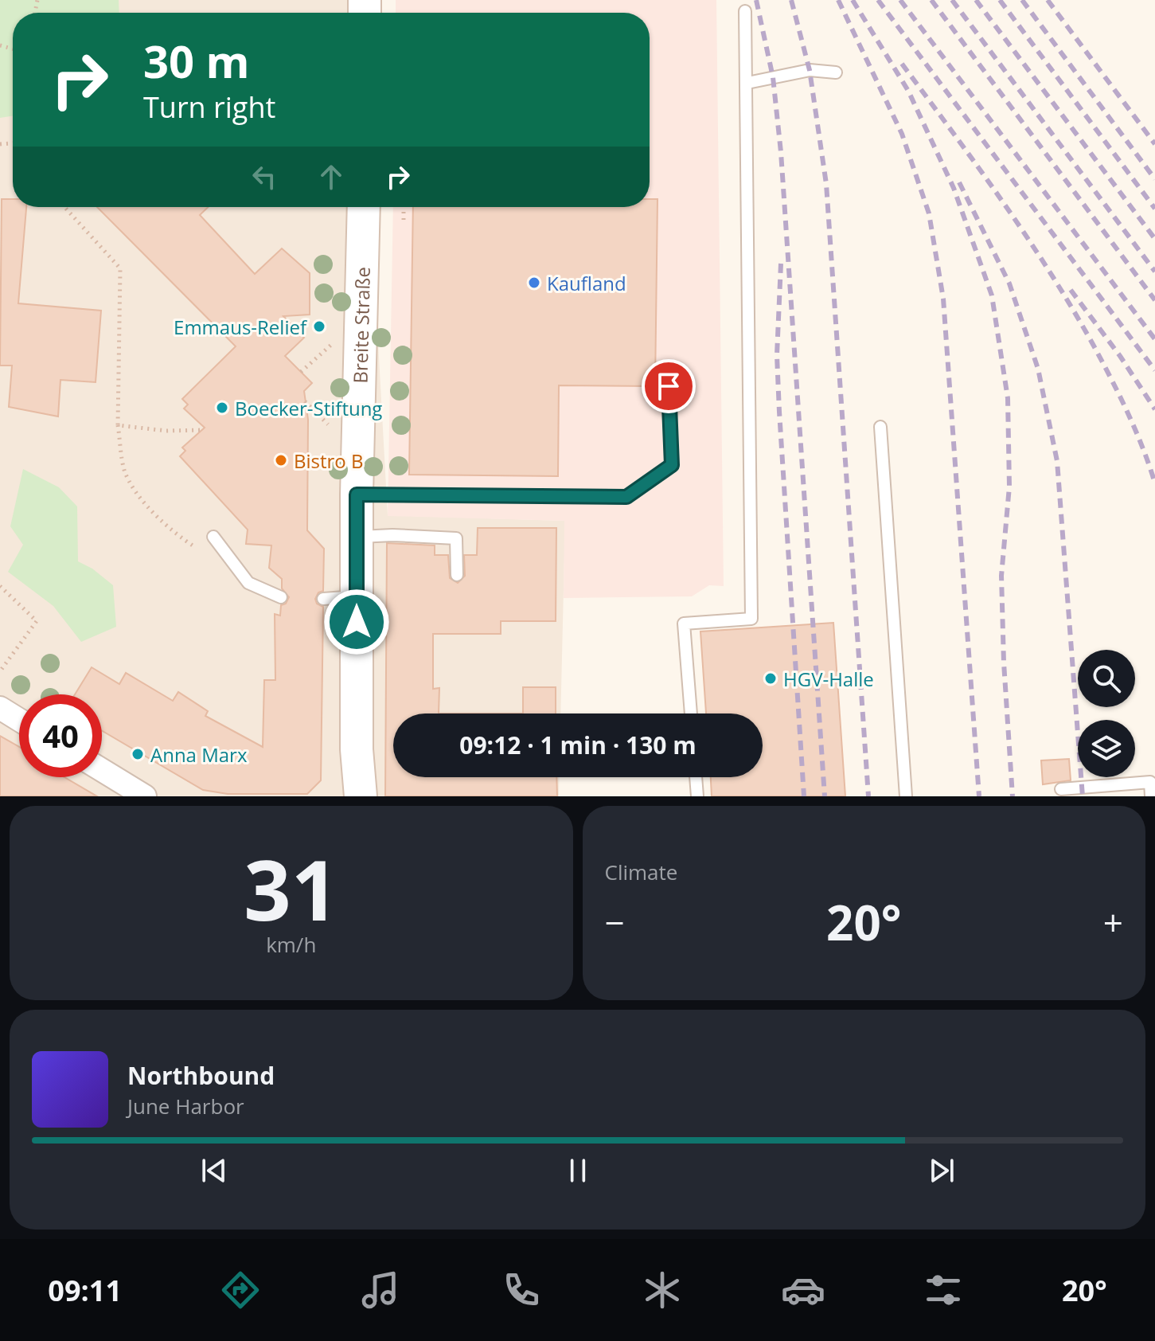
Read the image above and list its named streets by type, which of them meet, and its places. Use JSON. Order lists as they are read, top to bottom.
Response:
{
  "streets": {
    "street": ["Breite Straße"]
  },
  "places": [
    "Kaufland",
    "Emmaus-Relief",
    "Boecker-Stiftung",
    "Bistro B",
    "HGV-Halle",
    "Anna Marx"
  ],
  "page": {
    "turn": ["30 m", "Turn right"],
    "limit": "40",
    "trip": "09:12 · 1 min · 130 m",
    "tile": [
      ["31", "km/h"],
      "Climate"
    ],
    "heat": ["−", "20°", "+"],
    "song": ["Northbound", "June Harbor"],
    "tabs": ["09:11", "20°"]
  }
}
